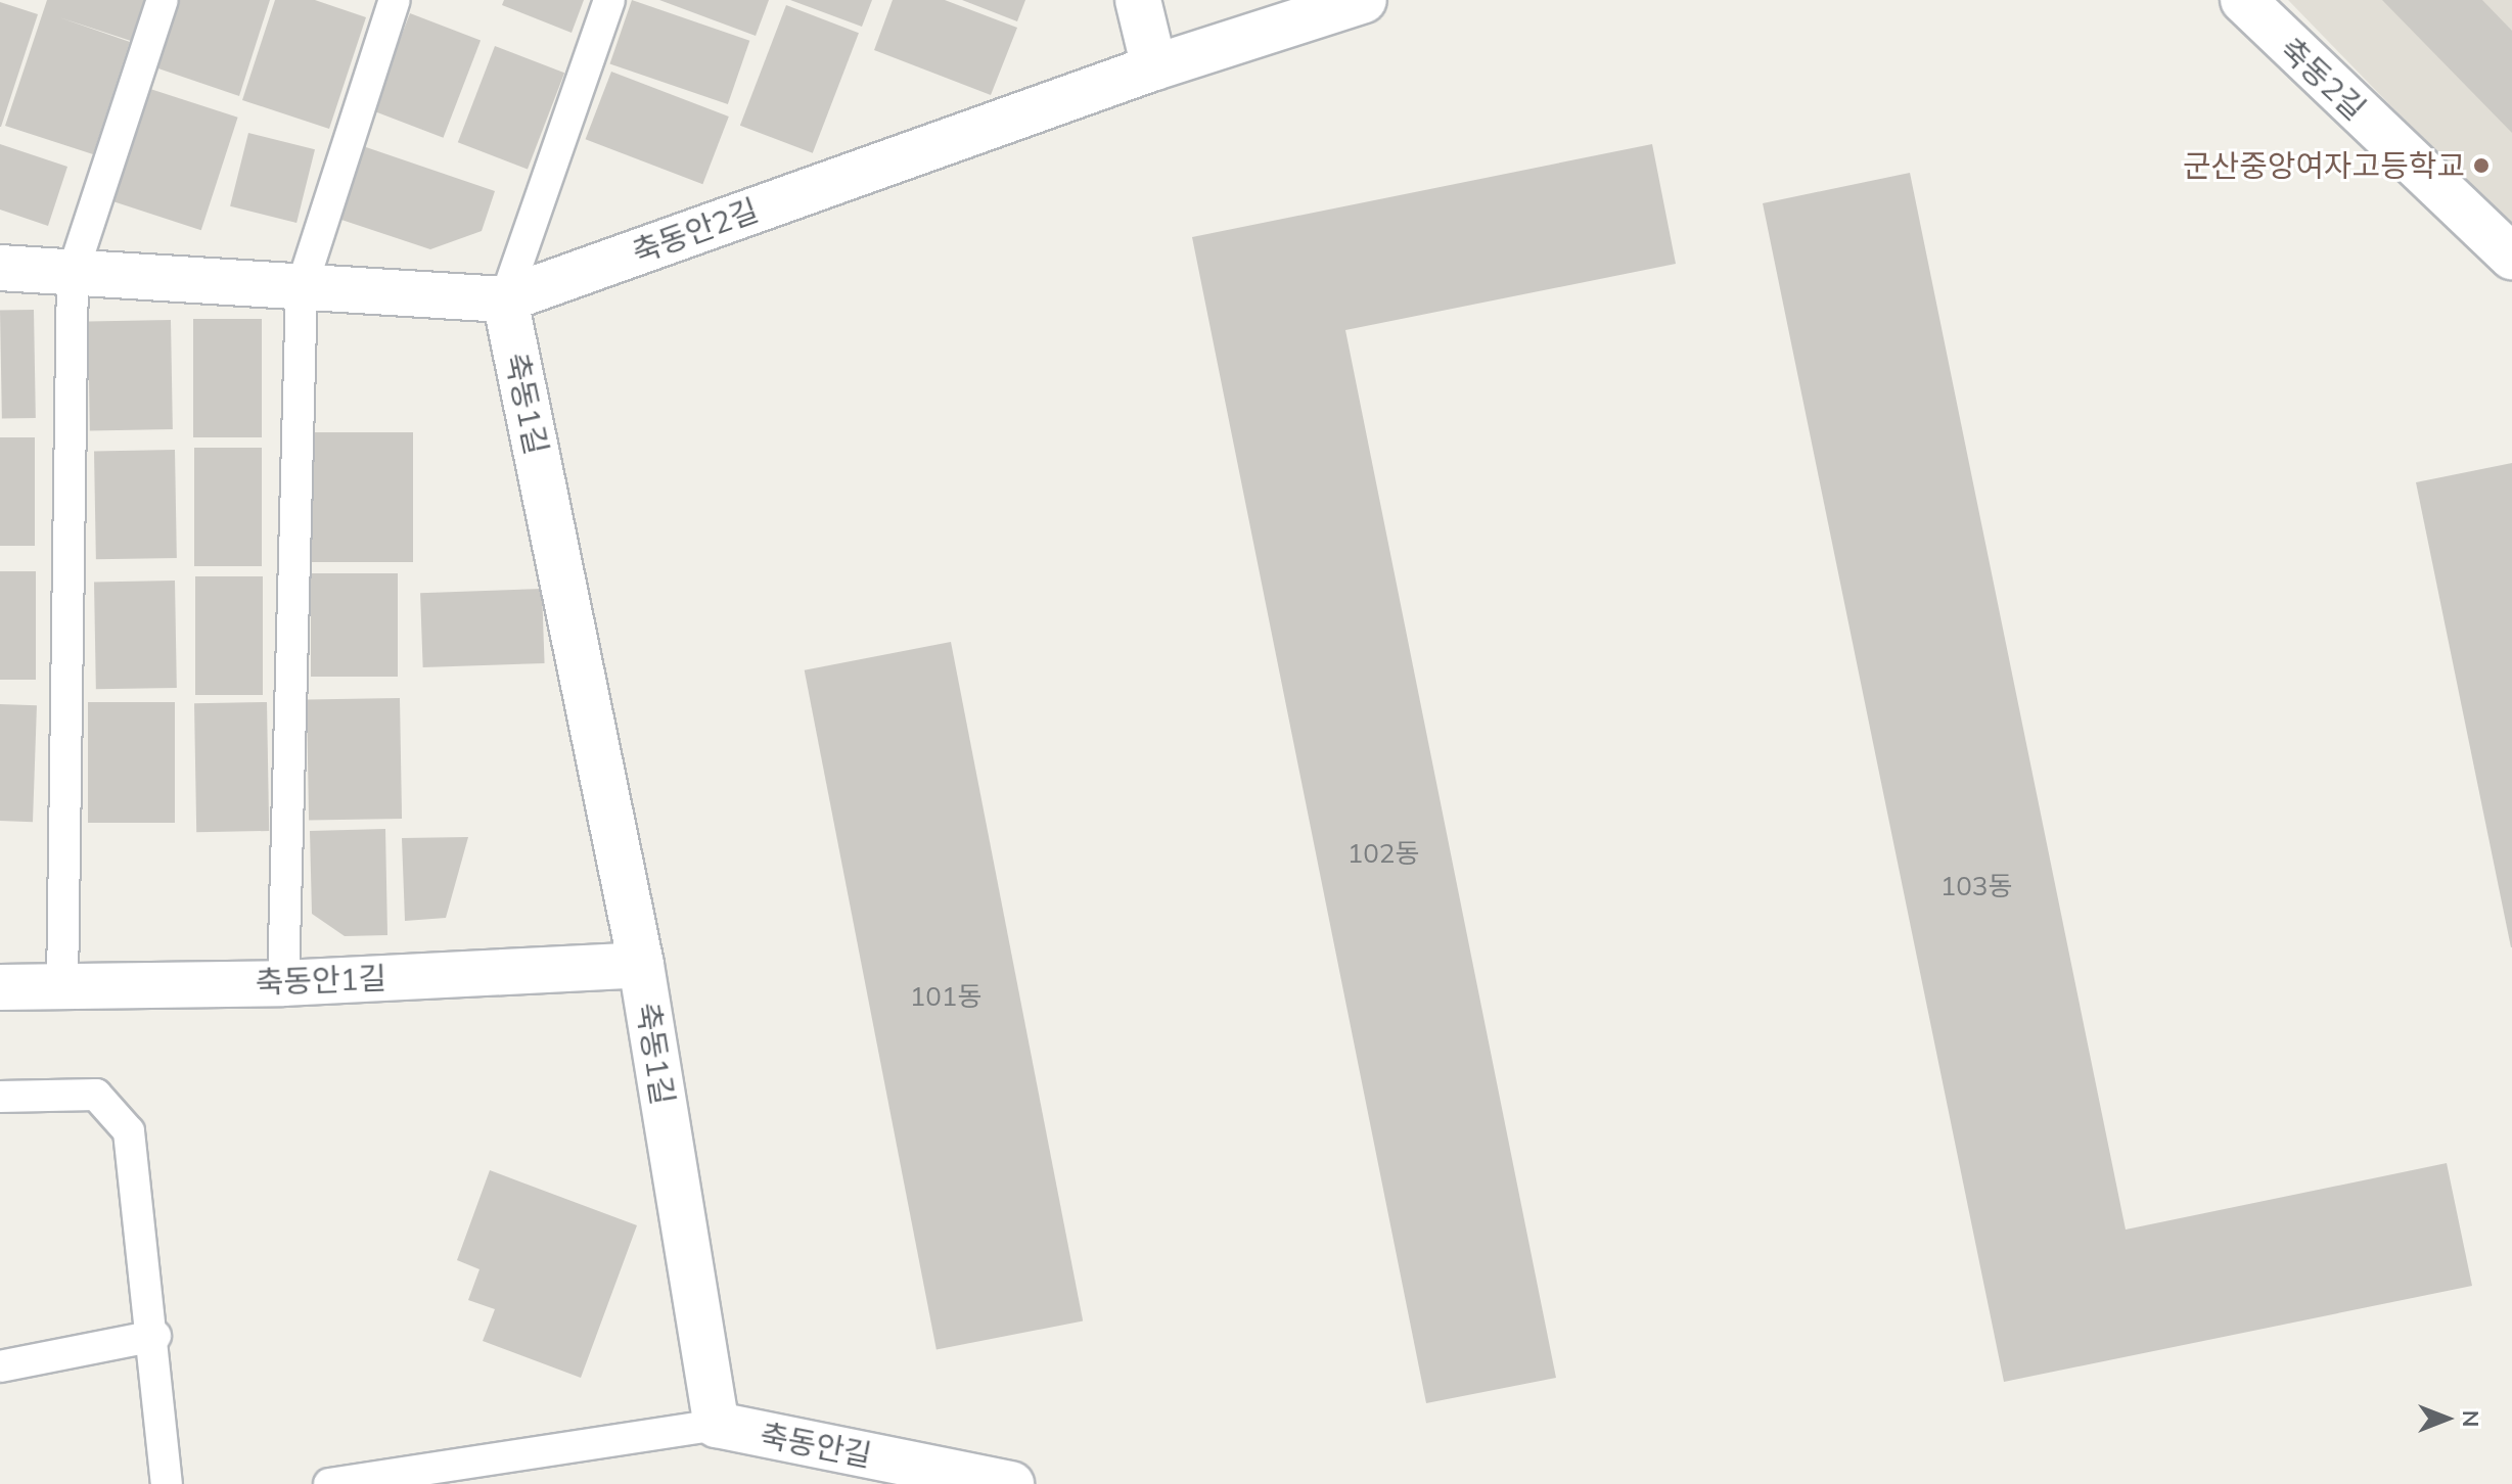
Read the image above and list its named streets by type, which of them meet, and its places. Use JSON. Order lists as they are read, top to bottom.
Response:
{
  "streets": {
    "street": [
      "축동2길",
      "축동안2길",
      "축동1길",
      "축동안1길",
      "축동안길"
    ]
  },
  "crossings": [
    ["축동안2길", "축동1길"],
    ["축동1길", "축동안1길"],
    ["축동1길", "축동안길"]
  ],
  "places": ["군산중앙여자고등학교"],
  "house_numbers": ["102동", "103동", "101동"],
  "north": "right"
}
